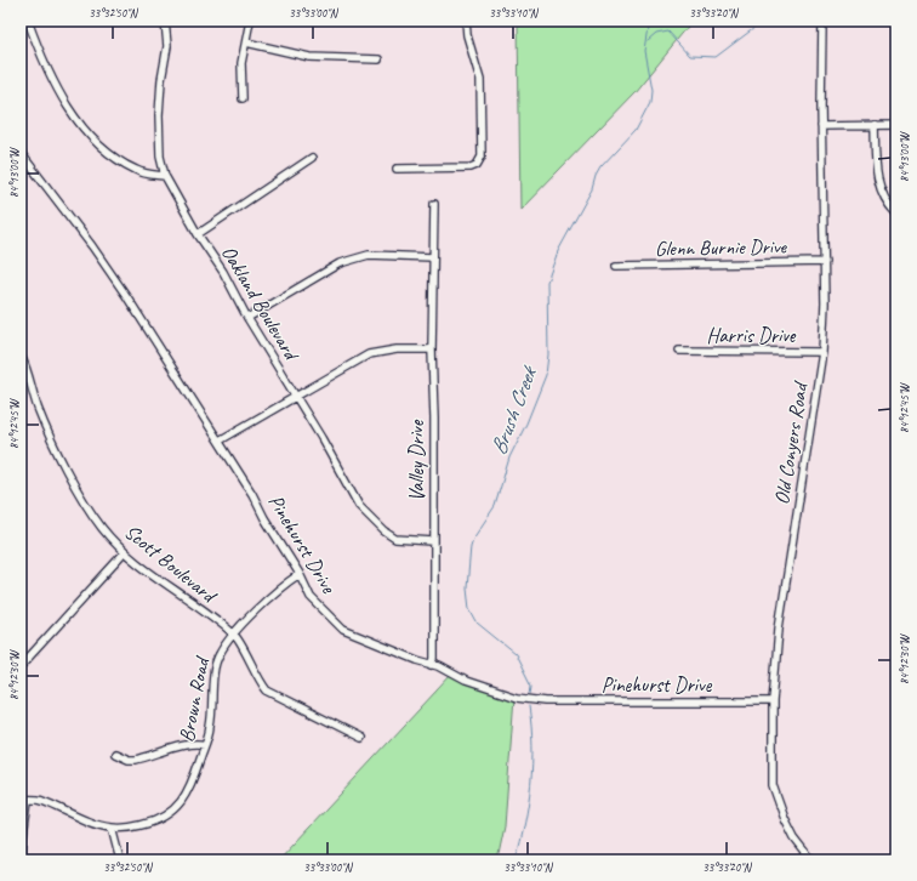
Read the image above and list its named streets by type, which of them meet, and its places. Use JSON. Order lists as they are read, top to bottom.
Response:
{
  "streets": {
    "street": [
      "Glenn Burnie Drive",
      "Oakland Boulevard",
      "Harris Drive",
      "Old Conyers Road",
      "Valley Drive",
      "Pinehurst Drive",
      "Scott Boulevard",
      "Brown Road"
    ]
  },
  "crossings": [
    ["Glenn Burnie Drive", "Old Conyers Road"],
    ["Oakland Boulevard", "Valley Drive"],
    ["Harris Drive", "Old Conyers Road"],
    ["Old Conyers Road", "Pinehurst Drive"],
    ["Valley Drive", "Pinehurst Drive"],
    ["Pinehurst Drive", "Brown Road"],
    ["Scott Boulevard", "Brown Road"]
  ],
  "water": ["Brush Creek"],
  "coordinates": [
    "33°32'50\"N",
    "33°33'00\"N",
    "33°33'10\"N",
    "33°33'20\"N",
    "84°13'00\"W",
    "84°12'45\"W",
    "84°12'30\"W"
  ]
}
